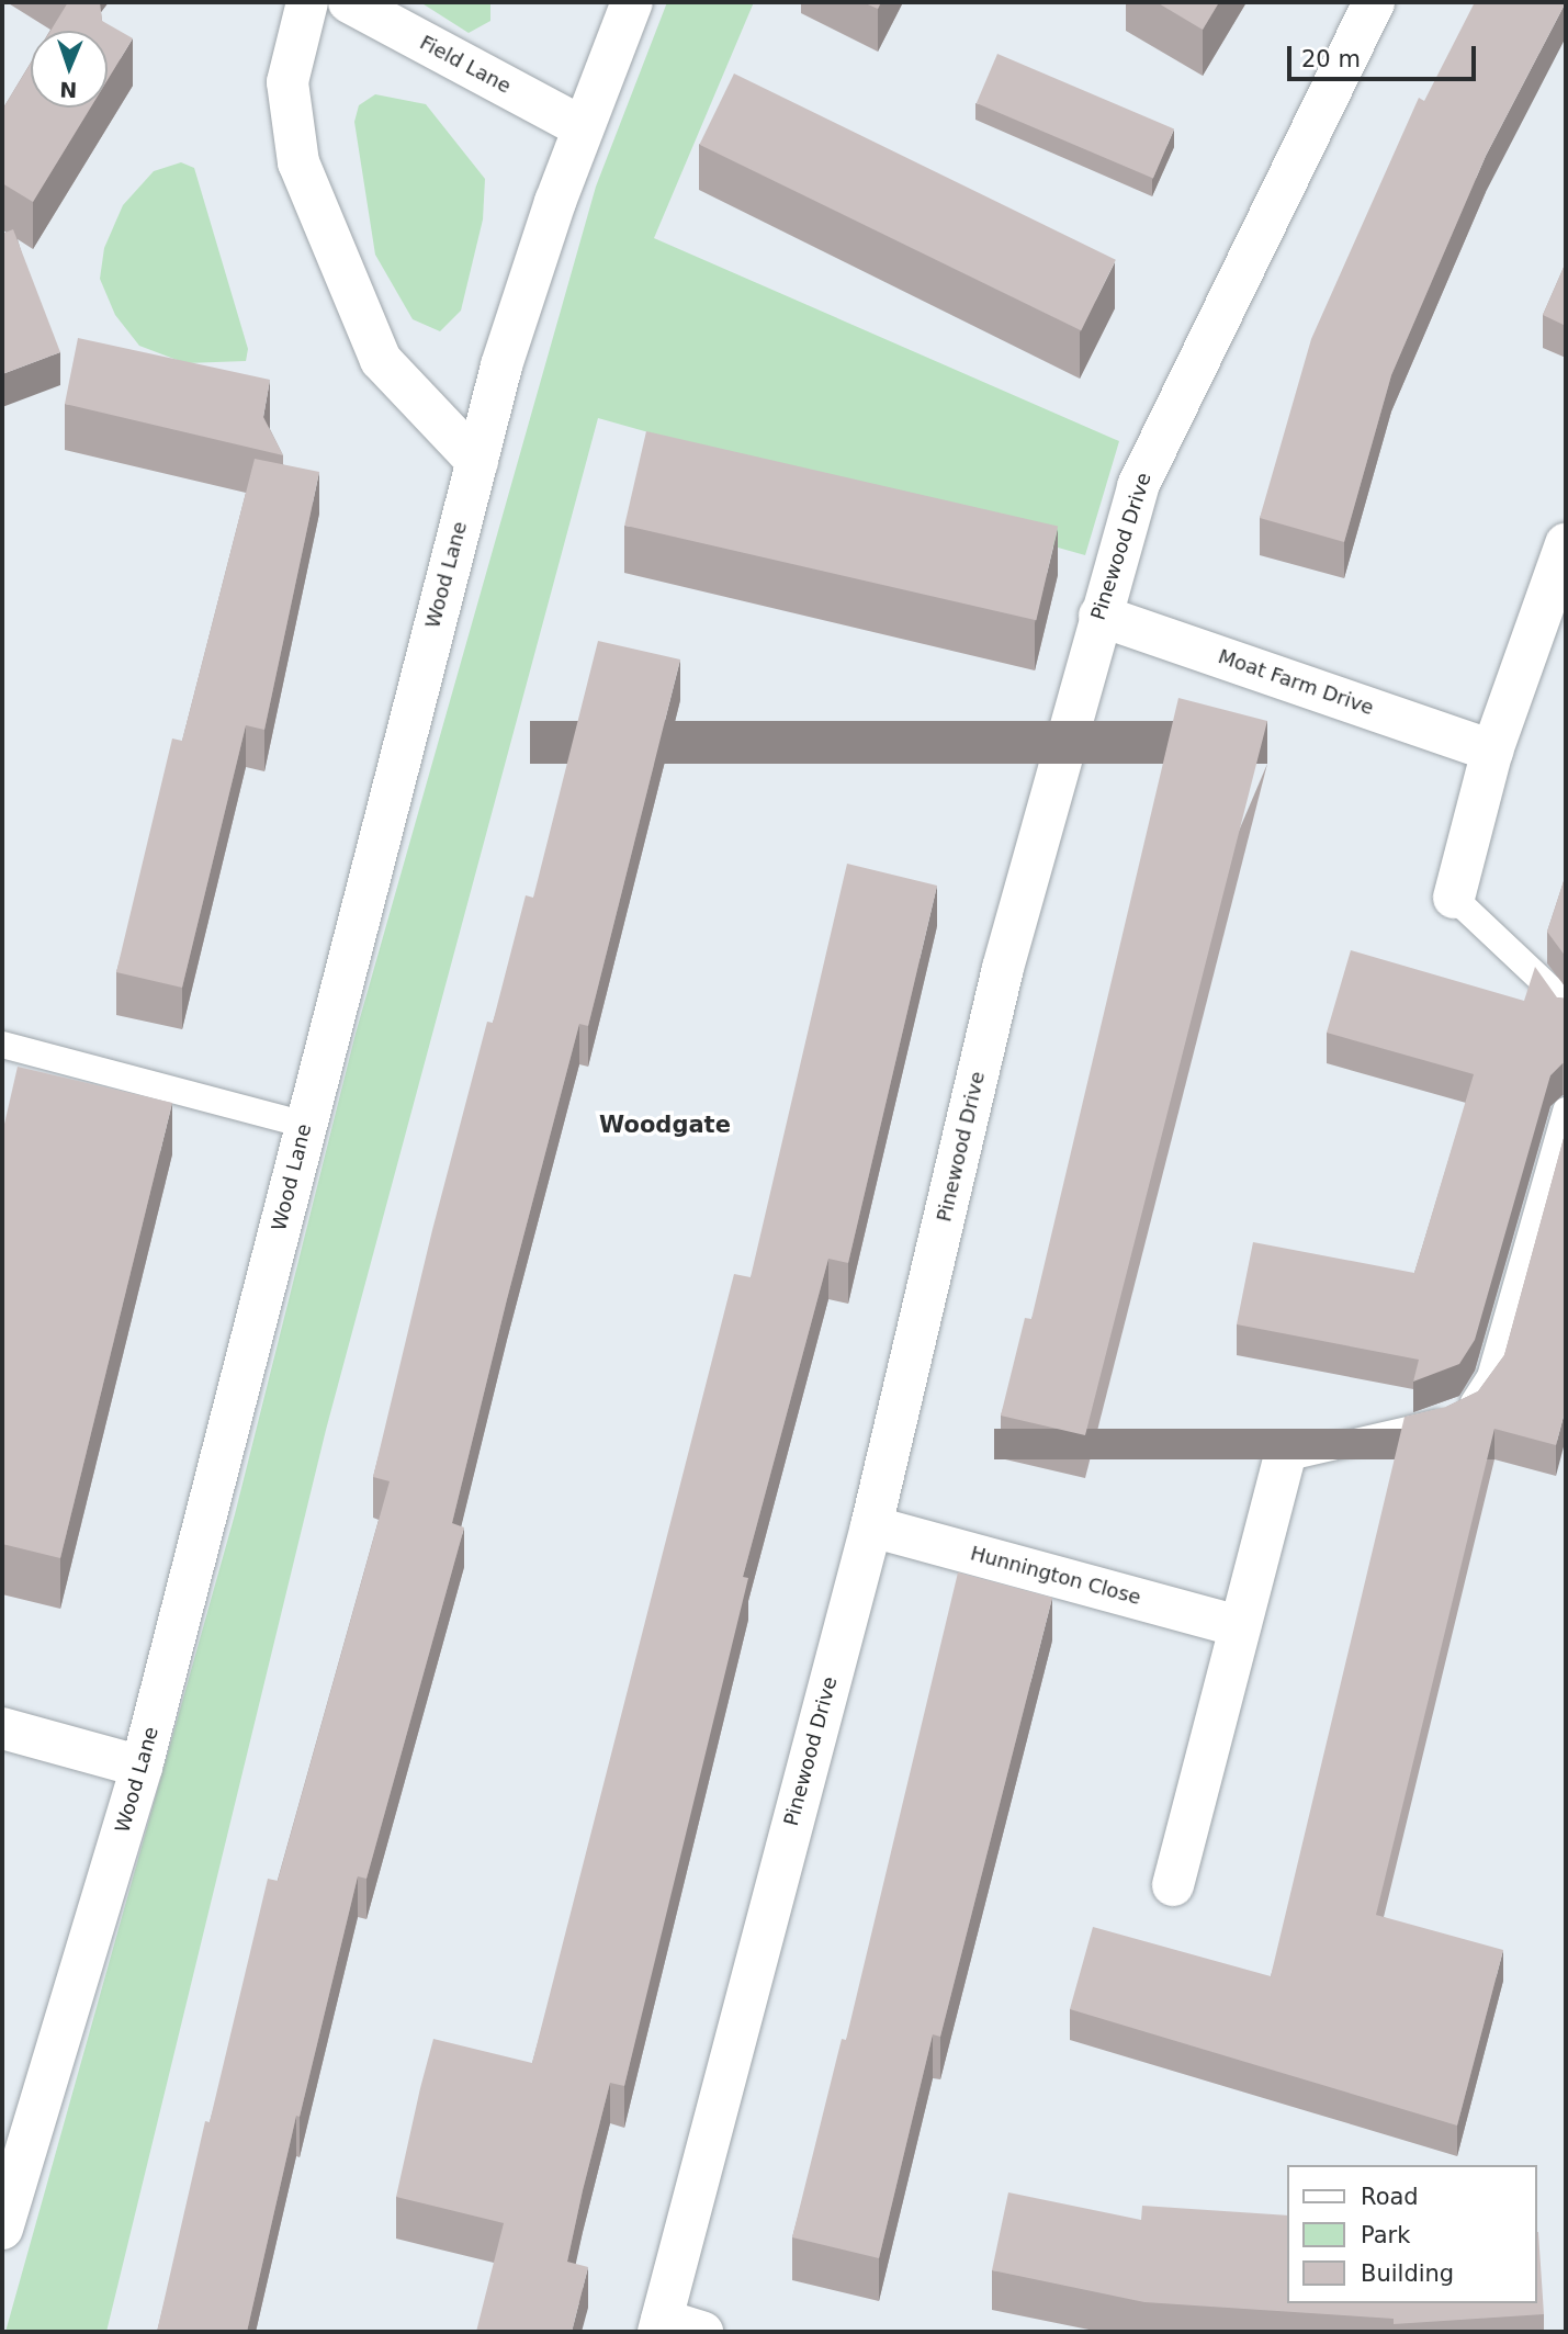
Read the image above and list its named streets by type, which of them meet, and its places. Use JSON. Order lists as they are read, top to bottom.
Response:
{
  "streets": {
    "street": [
      "Field Lane",
      "Pinewood Drive",
      "Wood Lane",
      "Moat Farm Drive",
      "Hunnington Close"
    ]
  },
  "crossings": [
    ["Field Lane", "Wood Lane"],
    ["Pinewood Drive", "Moat Farm Drive"],
    ["Pinewood Drive", "Hunnington Close"]
  ],
  "districts": ["Woodgate"],
  "legend": ["Road", "Park", "Building"],
  "scale_bar": "20 m",
  "north": "bottom"
}
